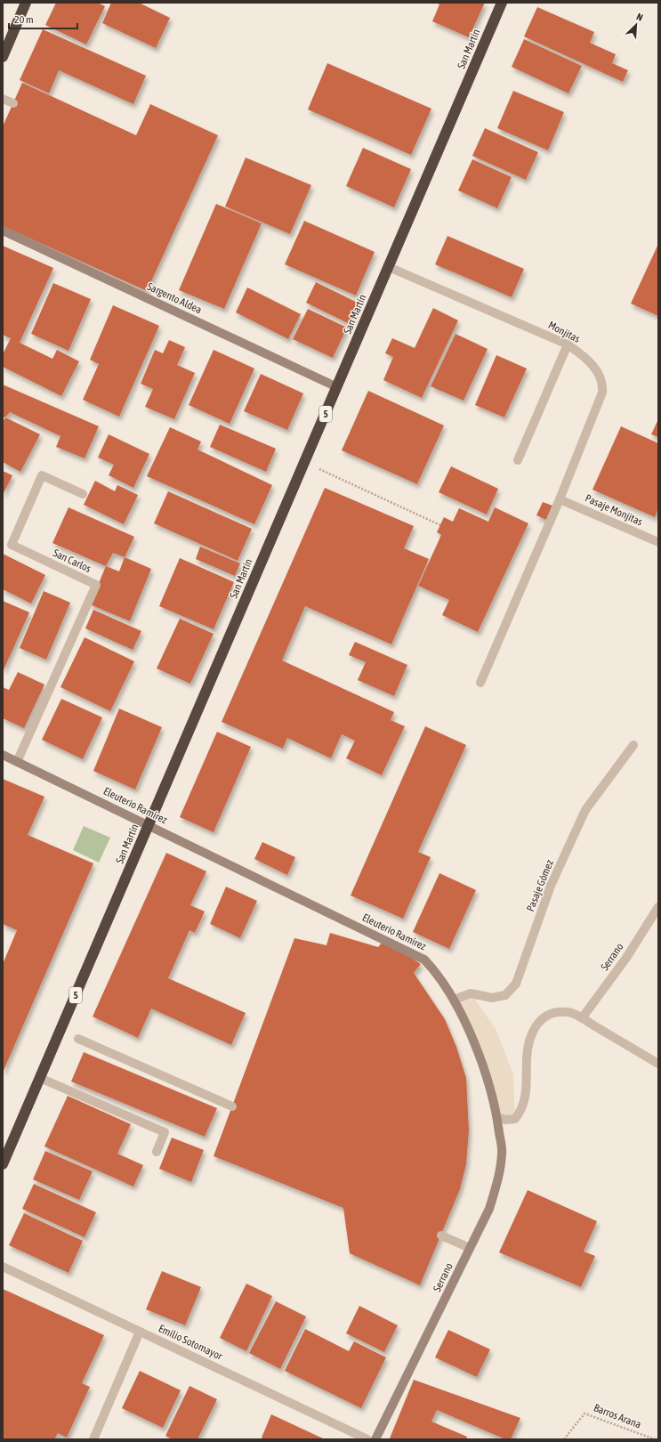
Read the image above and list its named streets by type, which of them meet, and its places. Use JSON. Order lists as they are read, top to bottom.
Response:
{
  "streets": {
    "highway": ["San Martín", "5"],
    "street": [
      "Sargento Aldea",
      "Monjitas",
      "Pasaje Monjitas",
      "San Carlos",
      "Eleuterio Ramírez",
      "Pasaje Gómez",
      "Serrano",
      "Emilio Sotomayor"
    ],
    "path": ["Barros Arana"]
  },
  "crossings": [
    ["San Martín", "Sargento Aldea"],
    ["San Martín", "Monjitas"],
    ["San Martín", "Eleuterio Ramírez"],
    ["Monjitas", "Pasaje Monjitas"],
    ["San Carlos", "Eleuterio Ramírez"],
    ["Eleuterio Ramírez", "Pasaje Gómez"],
    ["Eleuterio Ramírez", "Serrano"]
  ],
  "scale_bar": "20 m",
  "north": "top right"
}
